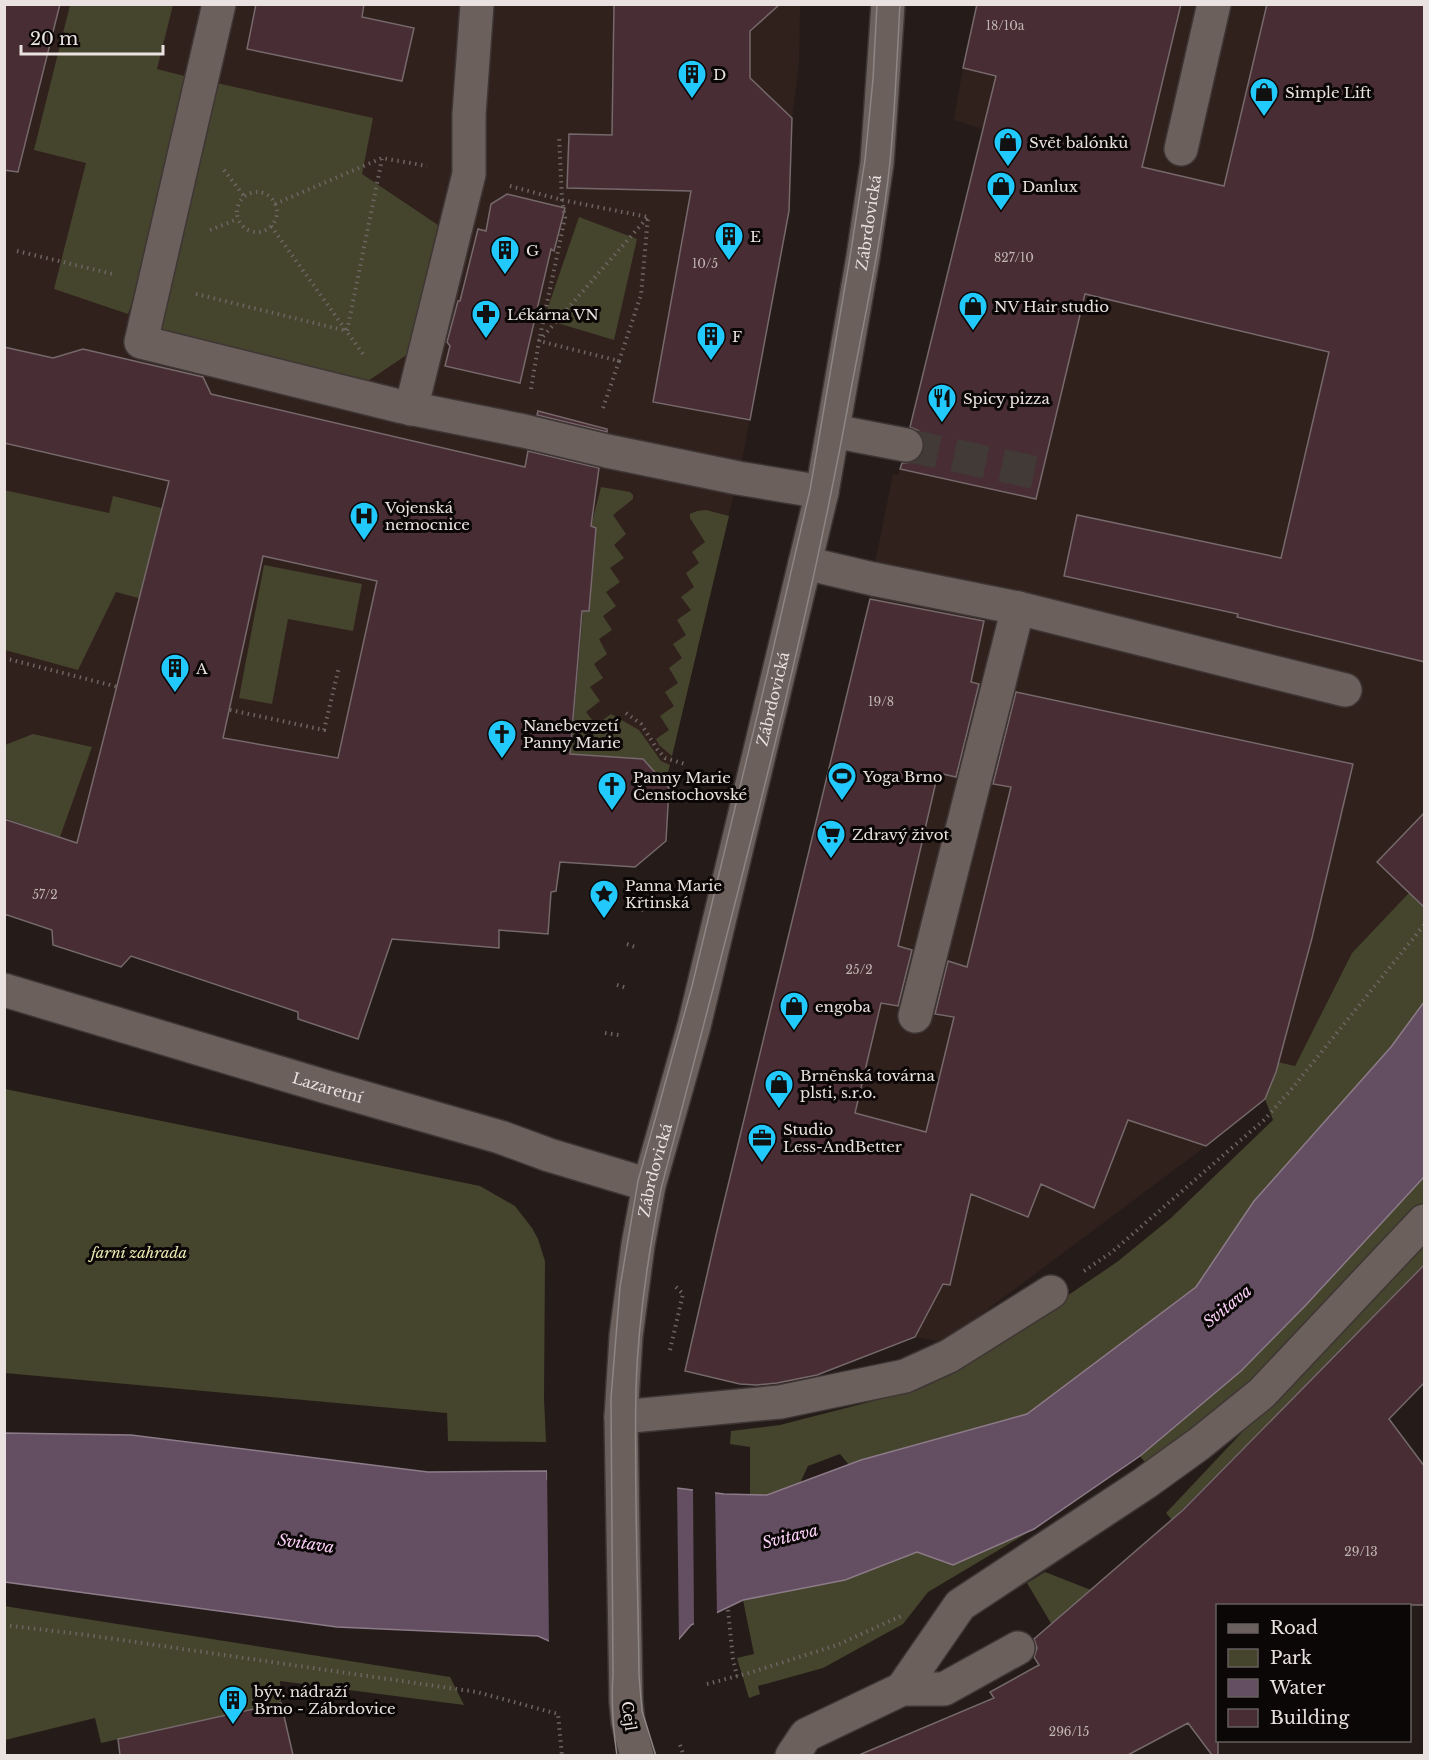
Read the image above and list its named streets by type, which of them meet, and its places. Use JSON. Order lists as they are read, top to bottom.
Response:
{
  "streets": {
    "street": ["Zábrdovická", "Lazaretní", "Cejl"]
  },
  "crossings": [
    ["Zábrdovická", "Lazaretní"],
    ["Zábrdovická", "Cejl"]
  ],
  "water": ["Svitava"],
  "parks": ["farní zahrada"],
  "places": {
    "building": [
      "D",
      "E",
      "G",
      "F",
      "A",
      "býv. nádraží Brno - Zábrdovice"
    ],
    "shop": [
      "Simple Lift",
      "Svět balónků",
      "Danlux",
      "NV Hair studio",
      "engoba",
      "Brněnská továrna plsti, s.r.o."
    ],
    "pharmacy": ["Lékárna VN"],
    "restaurant": ["Spicy pizza"],
    "hospital": ["Vojenská nemocnice"],
    "church": ["Nanebevzetí Panny Marie", "Panny Marie Čenstochovské"],
    "sports": ["Yoga Brno"],
    "supermarket": ["Zdravý život"],
    "place": ["Panna Marie Křtinská"],
    "office": ["Studio Less-AndBetter"]
  },
  "house_numbers": [
    "18/10a",
    "827/10",
    "10/5",
    "19/8",
    "57/2",
    "25/2",
    "29/13",
    "296/15"
  ],
  "legend": [
    "Road",
    "Park",
    "Water",
    "Building"
  ],
  "scale_bar": "20 m"
}
